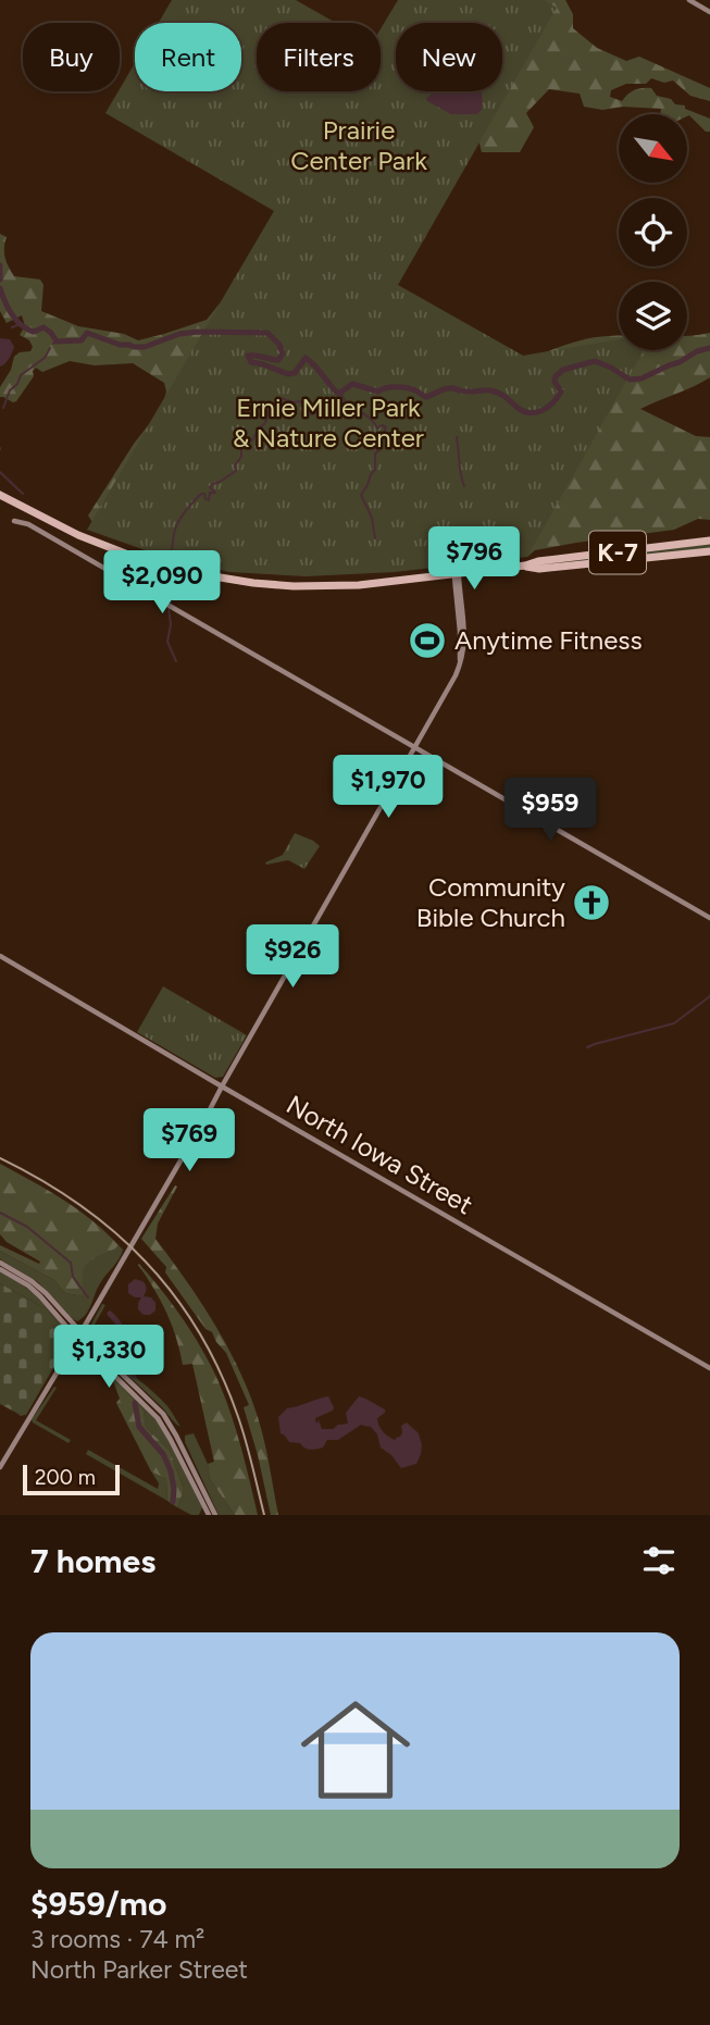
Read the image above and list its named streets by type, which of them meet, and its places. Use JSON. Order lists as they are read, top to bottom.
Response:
{
  "streets": {
    "highway": ["K-7"],
    "main road": ["North Iowa Street"]
  },
  "parks": ["Prairie Center Park", "Ernie Miller Park & Nature Center"],
  "places": {
    "sports": ["Anytime Fitness"],
    "church": ["Community Bible Church"]
  },
  "scale_bar": "200 m",
  "north": "bottom right",
  "page": {
    "chip": [
      "Buy",
      "Rent",
      "Filters",
      "New"
    ],
    "price": [
      "$796",
      "$2,090",
      "$1,970",
      "$959",
      "$926",
      "$769",
      "$1,330"
    ],
    "scale": "200 m",
    "heading": "7 homes",
    "list": [
      {
        "name": "$959/mo",
        "note": "3 rooms · 74 m² · North Parker Street"
      }
    ]
  }
}
